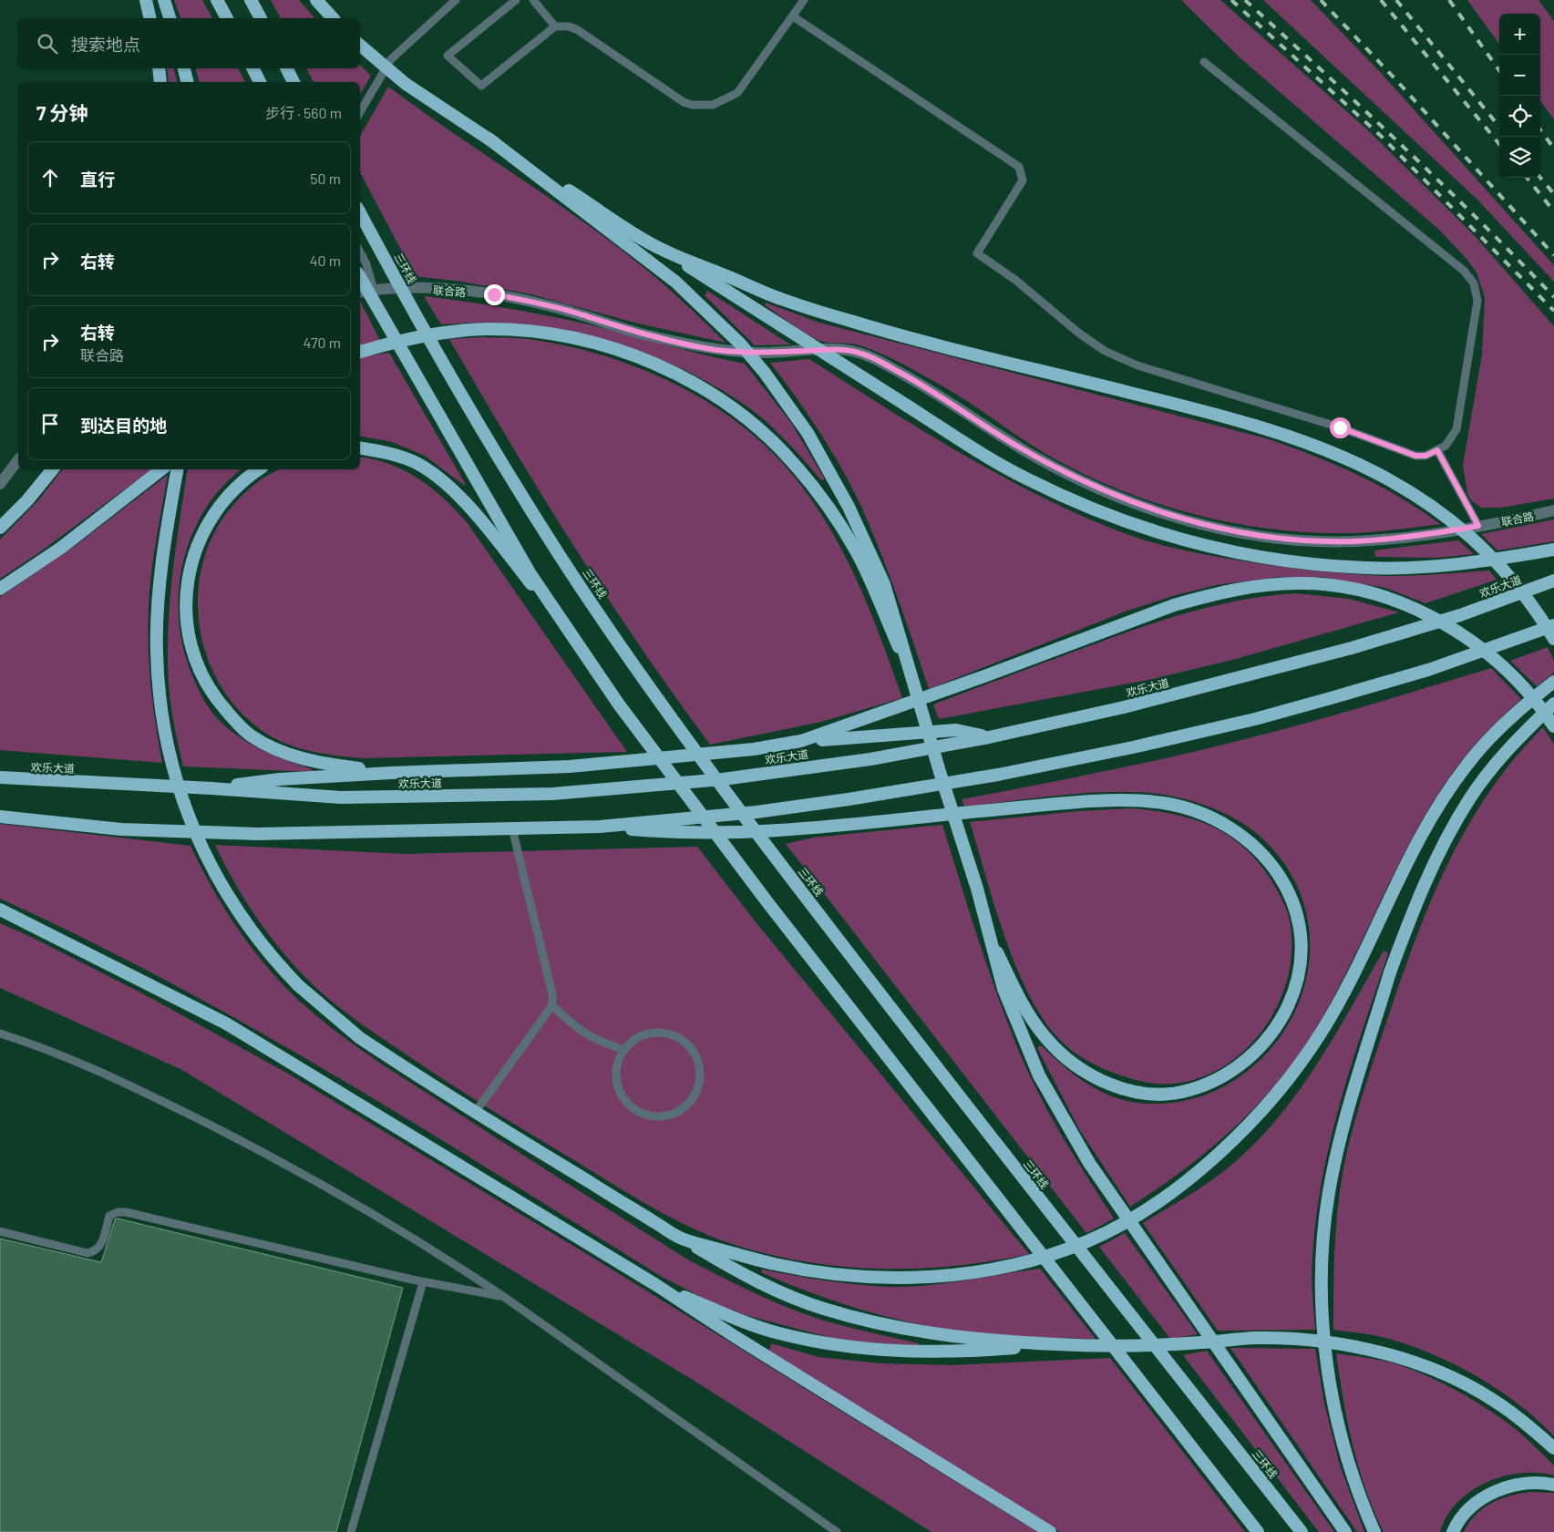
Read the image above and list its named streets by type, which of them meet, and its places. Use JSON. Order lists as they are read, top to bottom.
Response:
{
  "streets": {
    "highway": ["三环线", "欢乐大道"],
    "street": ["联合路"]
  },
  "page": {
    "map_buttons": ["+", "−"],
    "search": "搜索地点",
    "heading": ["7 分钟", "步行 · 560 m"],
    "list": [
      ["直行", "50 m"],
      ["右转", "40 m"],
      ["右转", "联合路", "470 m"],
      "到达目的地"
    ]
  }
}
